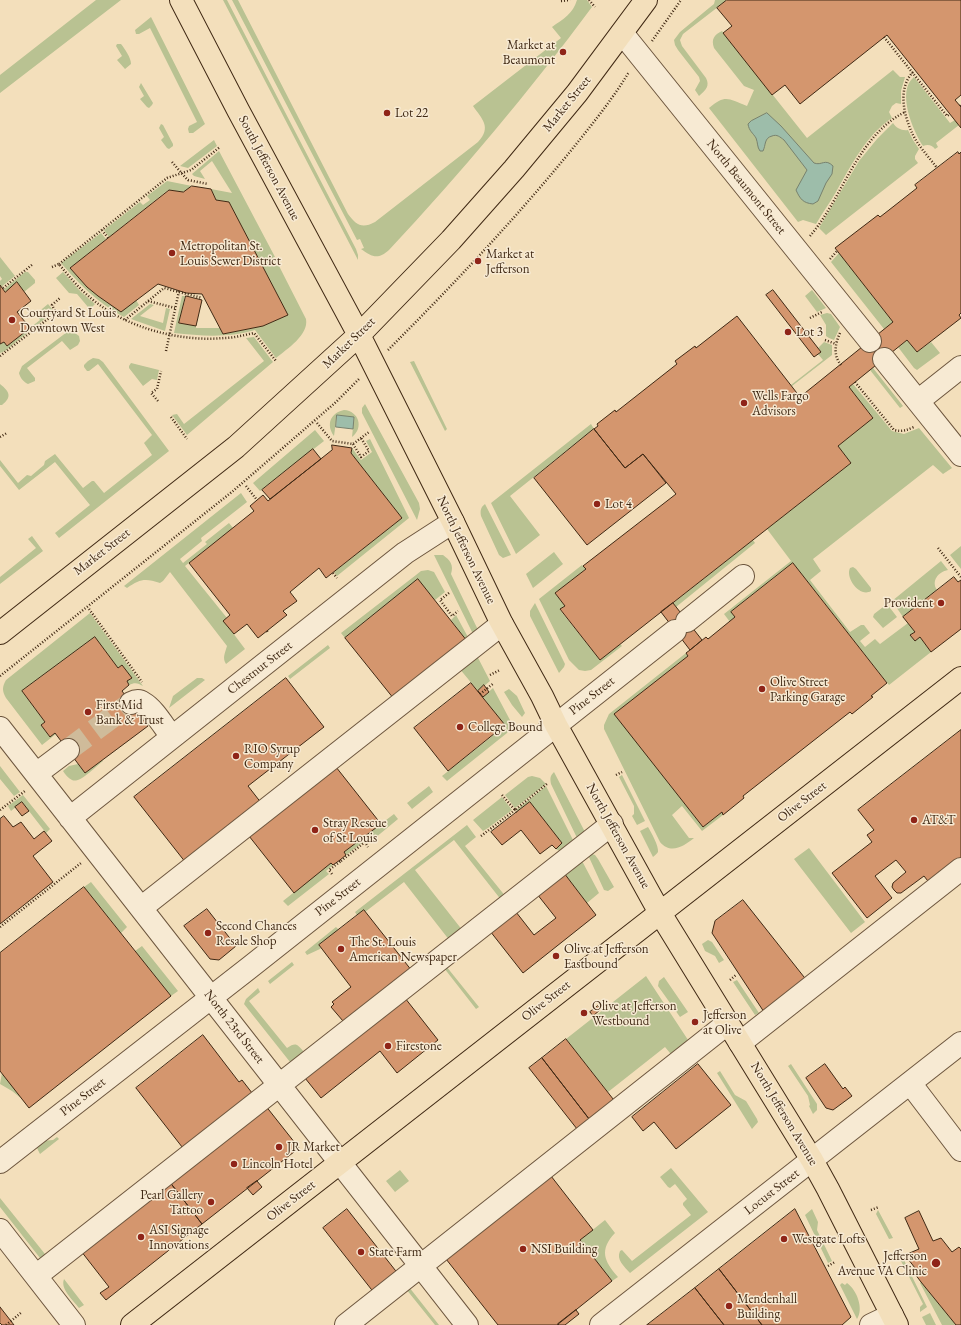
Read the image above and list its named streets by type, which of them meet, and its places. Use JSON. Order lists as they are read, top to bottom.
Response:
{
  "streets": {
    "main road": [
      "Market Street",
      "South Jefferson Avenue",
      "North Jefferson Avenue",
      "Olive Street"
    ],
    "street": [
      "North Beaumont Street",
      "Chestnut Street",
      "Pine Street",
      "North 23rd Street",
      "Locust Street"
    ]
  },
  "crossings": [
    ["Market Street", "South Jefferson Avenue"],
    ["Market Street", "North Beaumont Street"],
    ["Market Street", "North Jefferson Avenue"],
    ["South Jefferson Avenue", "North Jefferson Avenue"],
    ["North Jefferson Avenue", "Chestnut Street"],
    ["North Jefferson Avenue", "Pine Street"],
    ["North Jefferson Avenue", "Olive Street"],
    ["North Jefferson Avenue", "Locust Street"],
    ["Chestnut Street", "North 23rd Street"],
    ["Pine Street", "North 23rd Street"],
    ["Olive Street", "North 23rd Street"]
  ],
  "places": [
    "Market at Beaumont",
    "Lot 22",
    "Metropolitan St. Louis Sewer District",
    "Market at Jefferson",
    "Courtyard St Louis Downtown West",
    "Lot 3",
    "Wells Fargo Advisors",
    "Lot 4",
    "Provident",
    "Olive Street Parking Garage",
    "First Mid Bank & Trust",
    "College Bound",
    "RIO Syrup Company",
    "AT&T",
    "Stray Rescue of St Louis",
    "Second Chances Resale Shop",
    "The St. Louis American Newspaper",
    "Olive at Jefferson Eastbound",
    "Olive at Jefferson Westbound",
    "Jefferson at Olive",
    "Firestone",
    "JR Market",
    "Lincoln Hotel",
    "Pearl Gallery Tattoo",
    "ASI Signage Innovations",
    "Westgate Lofts",
    "NSI Building",
    "State Farm",
    "Jefferson Avenue VA Clinic",
    "Mendenhall Building"
  ]
}
